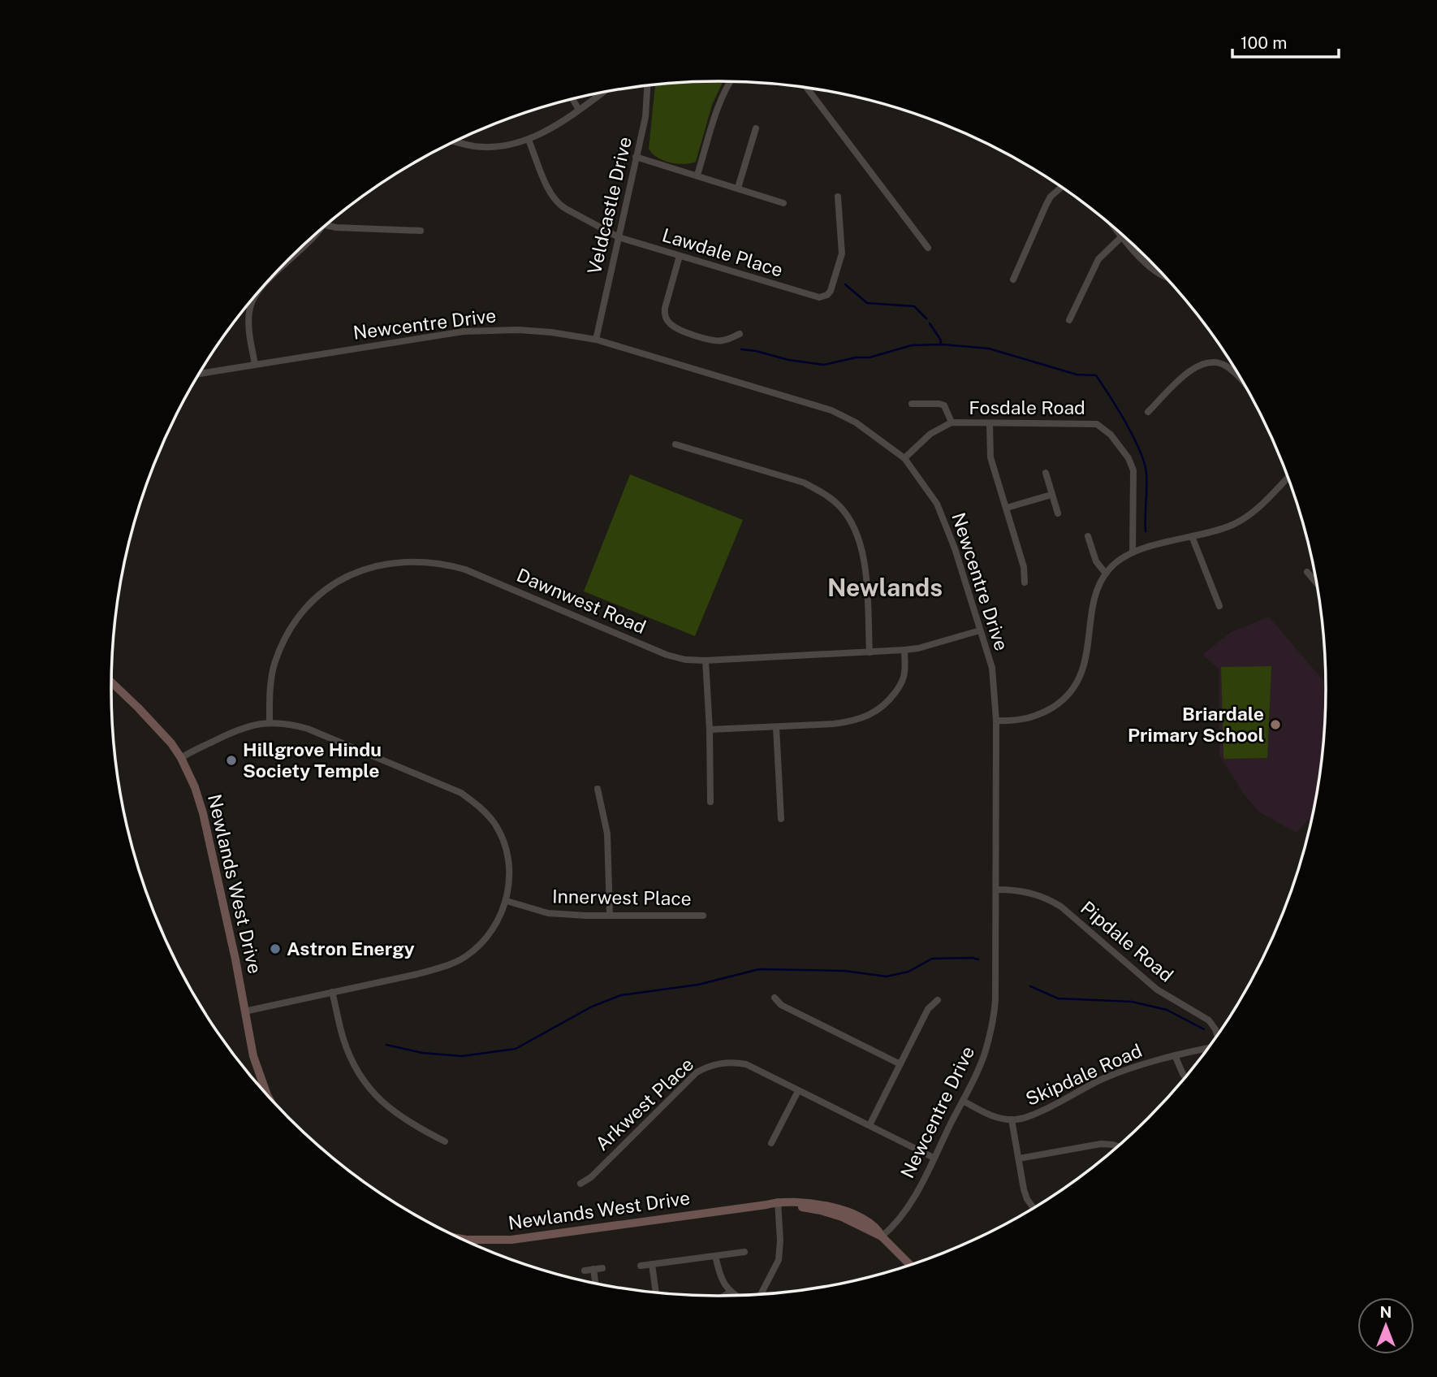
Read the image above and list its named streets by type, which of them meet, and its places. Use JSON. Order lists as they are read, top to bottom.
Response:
{
  "streets": {
    "street": [
      "Veldcastle Drive",
      "Lawdale Place",
      "Newcentre Drive",
      "Fosdale Road",
      "Dawnwest Road",
      "Newlands West Drive",
      "Innerwest Place",
      "Pipdale Road",
      "Skipdale Road",
      "Arkwest Place"
    ]
  },
  "crossings": [
    ["Veldcastle Drive", "Lawdale Place"],
    ["Veldcastle Drive", "Newcentre Drive"],
    ["Newcentre Drive", "Fosdale Road"],
    ["Newcentre Drive", "Dawnwest Road"],
    ["Newcentre Drive", "Newlands West Drive"],
    ["Newcentre Drive", "Pipdale Road"],
    ["Newcentre Drive", "Skipdale Road"],
    ["Newcentre Drive", "Arkwest Place"]
  ],
  "districts": ["Newlands"],
  "places": ["Briardale Primary School", "Hillgrove Hindu Society Temple", "Astron Energy"],
  "scale_bar": "100 m",
  "north": "top"
}
